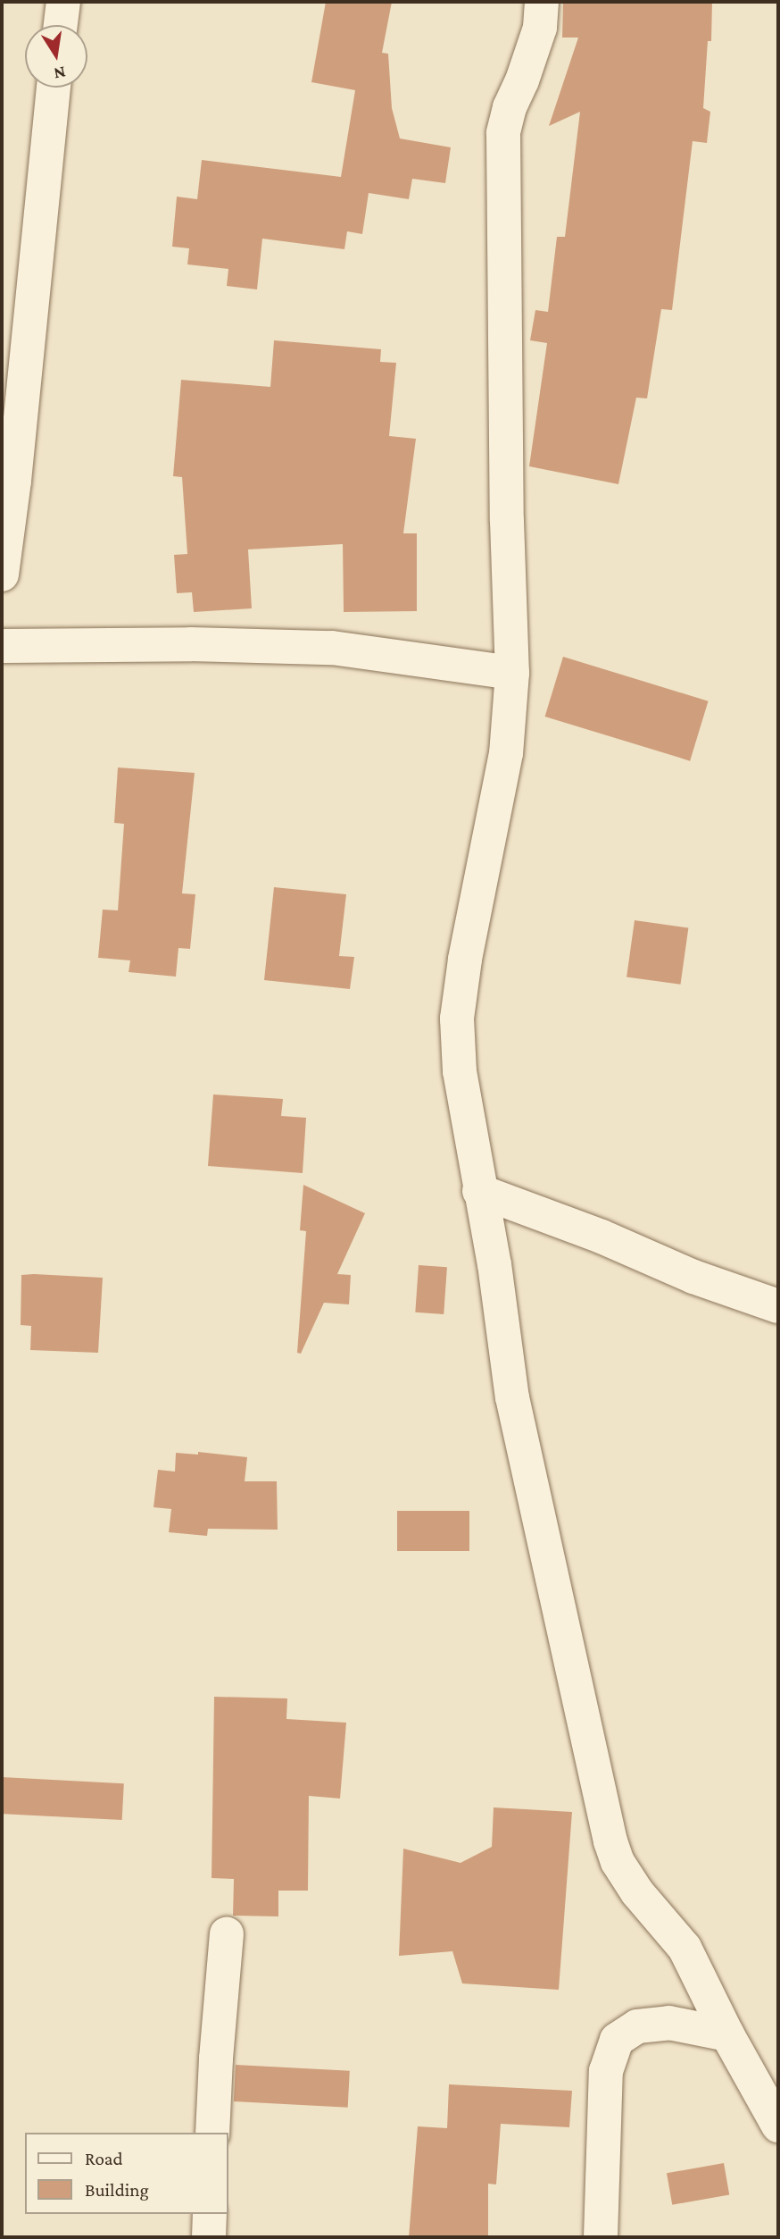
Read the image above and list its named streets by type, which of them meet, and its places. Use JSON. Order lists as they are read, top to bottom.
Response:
{
  "legend": ["Road", "Building"],
  "north": "bottom"
}
